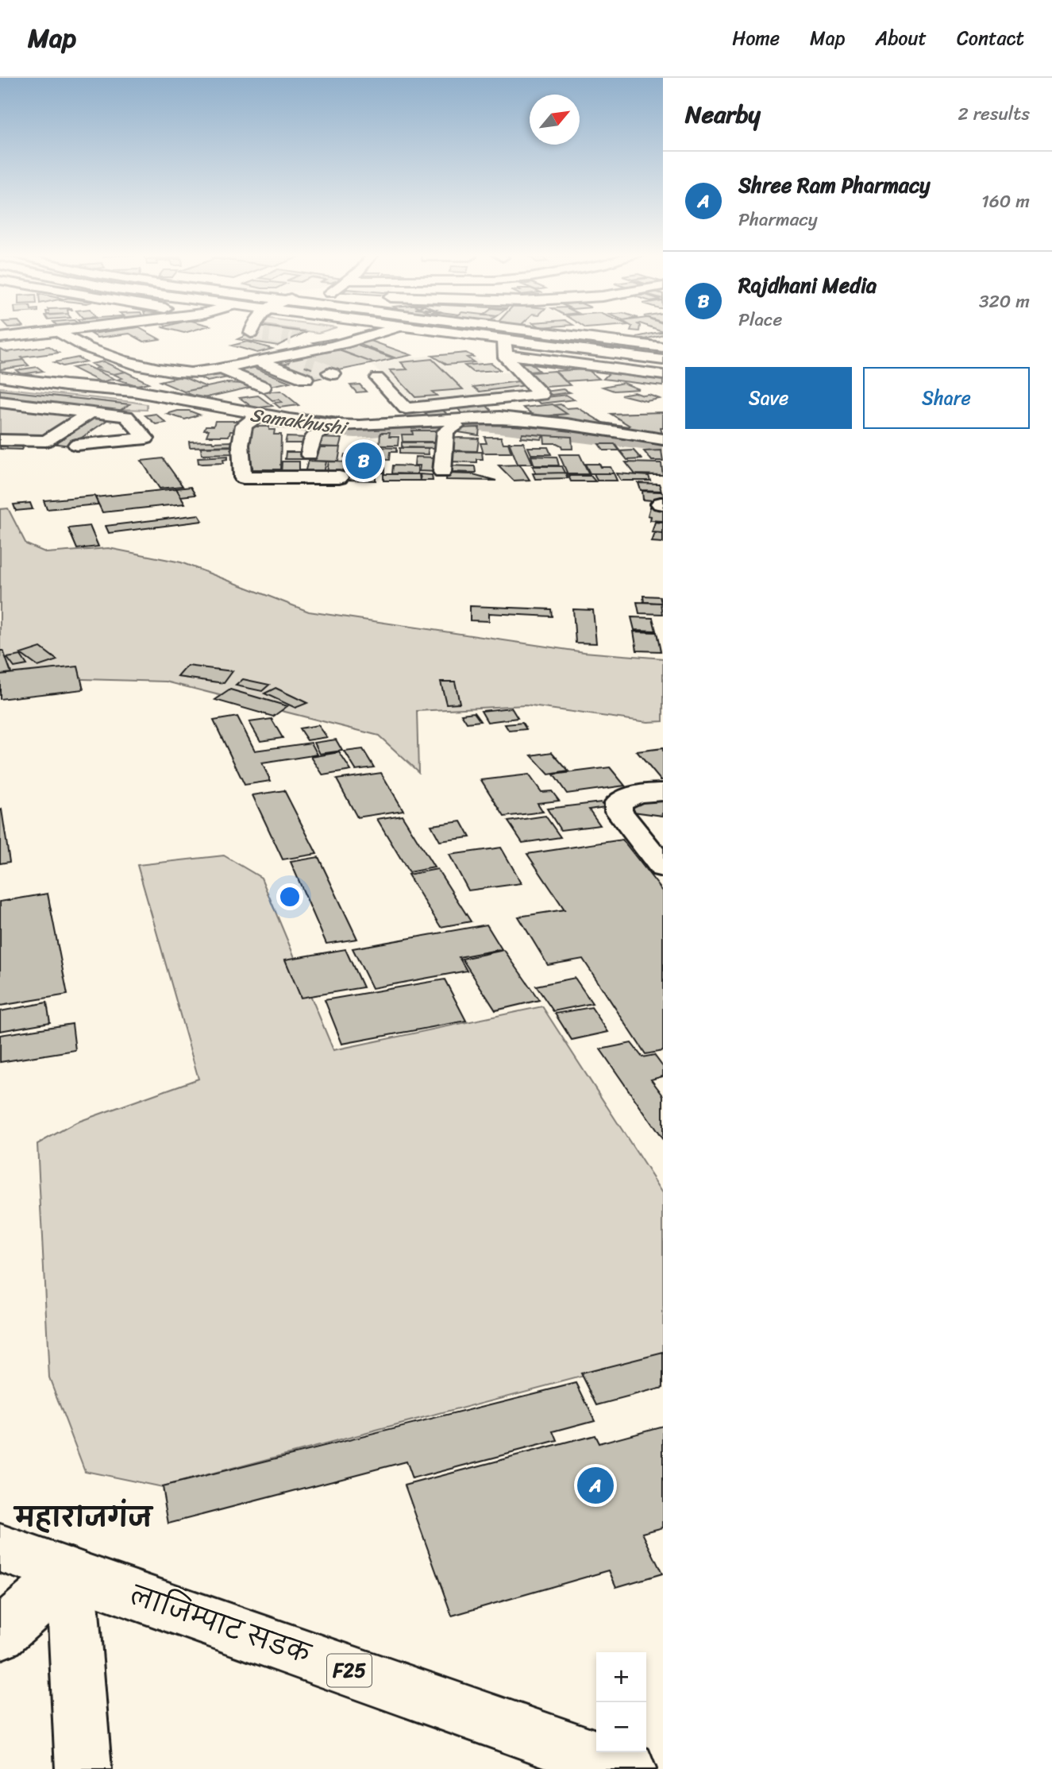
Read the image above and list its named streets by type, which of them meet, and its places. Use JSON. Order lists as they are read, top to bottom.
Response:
{
  "streets": {
    "main road": ["लाजिम्पाट सडक", "F25"]
  },
  "districts": ["महाराजगंज"],
  "water": ["Samakhushi"],
  "north": "top right",
  "page": {
    "header": "Map",
    "nav": [
      "Home",
      "Map",
      "About",
      "Contact"
    ],
    "heading": ["Nearby", "2 results"],
    "list": [
      {
        "mark": "A",
        "name": "Shree Ram Pharmacy",
        "note": "Pharmacy",
        "value": "160 m"
      },
      {
        "mark": "B",
        "name": "Rajdhani Media",
        "note": "Place",
        "value": "320 m"
      }
    ],
    "buttons": ["Save", "Share"],
    "pins": ["B", "A"],
    "map_buttons": ["+", "−"]
  }
}
